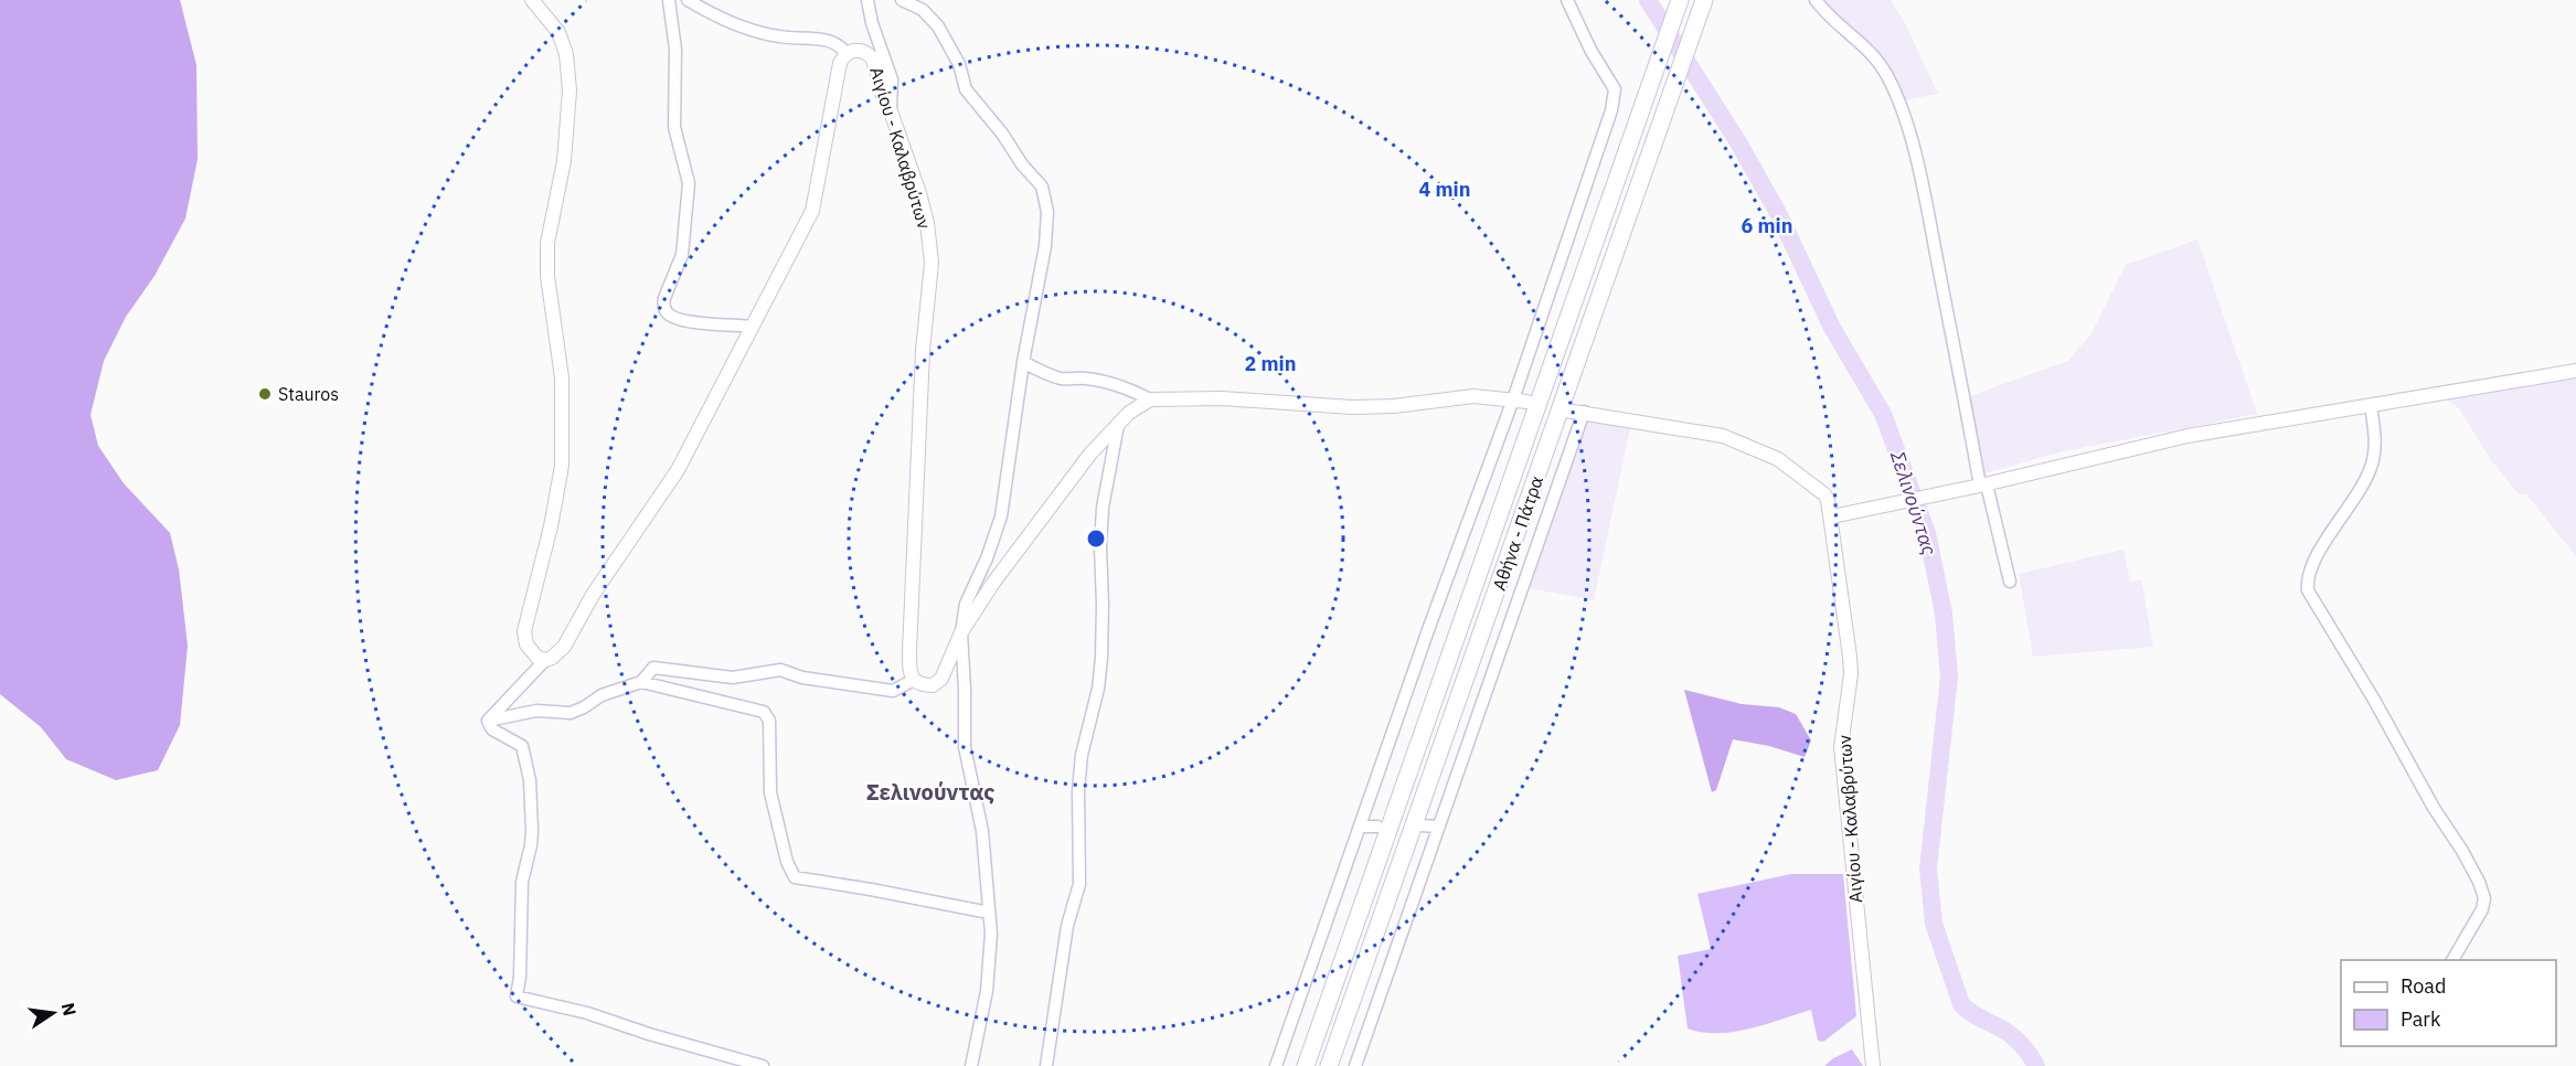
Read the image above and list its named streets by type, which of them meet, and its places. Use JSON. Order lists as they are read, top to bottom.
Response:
{
  "streets": {
    "highway": ["Αθήνα - Πάτρα"],
    "main road": ["Αιγίου - Καλαβρύτων"]
  },
  "districts": ["Σελινούντας"],
  "water": ["Σελινούντας"],
  "places": ["Stauros"],
  "legend": ["Road", "Park"],
  "north": "right",
  "rings": ["4 min", "6 min", "2 min"]
}
